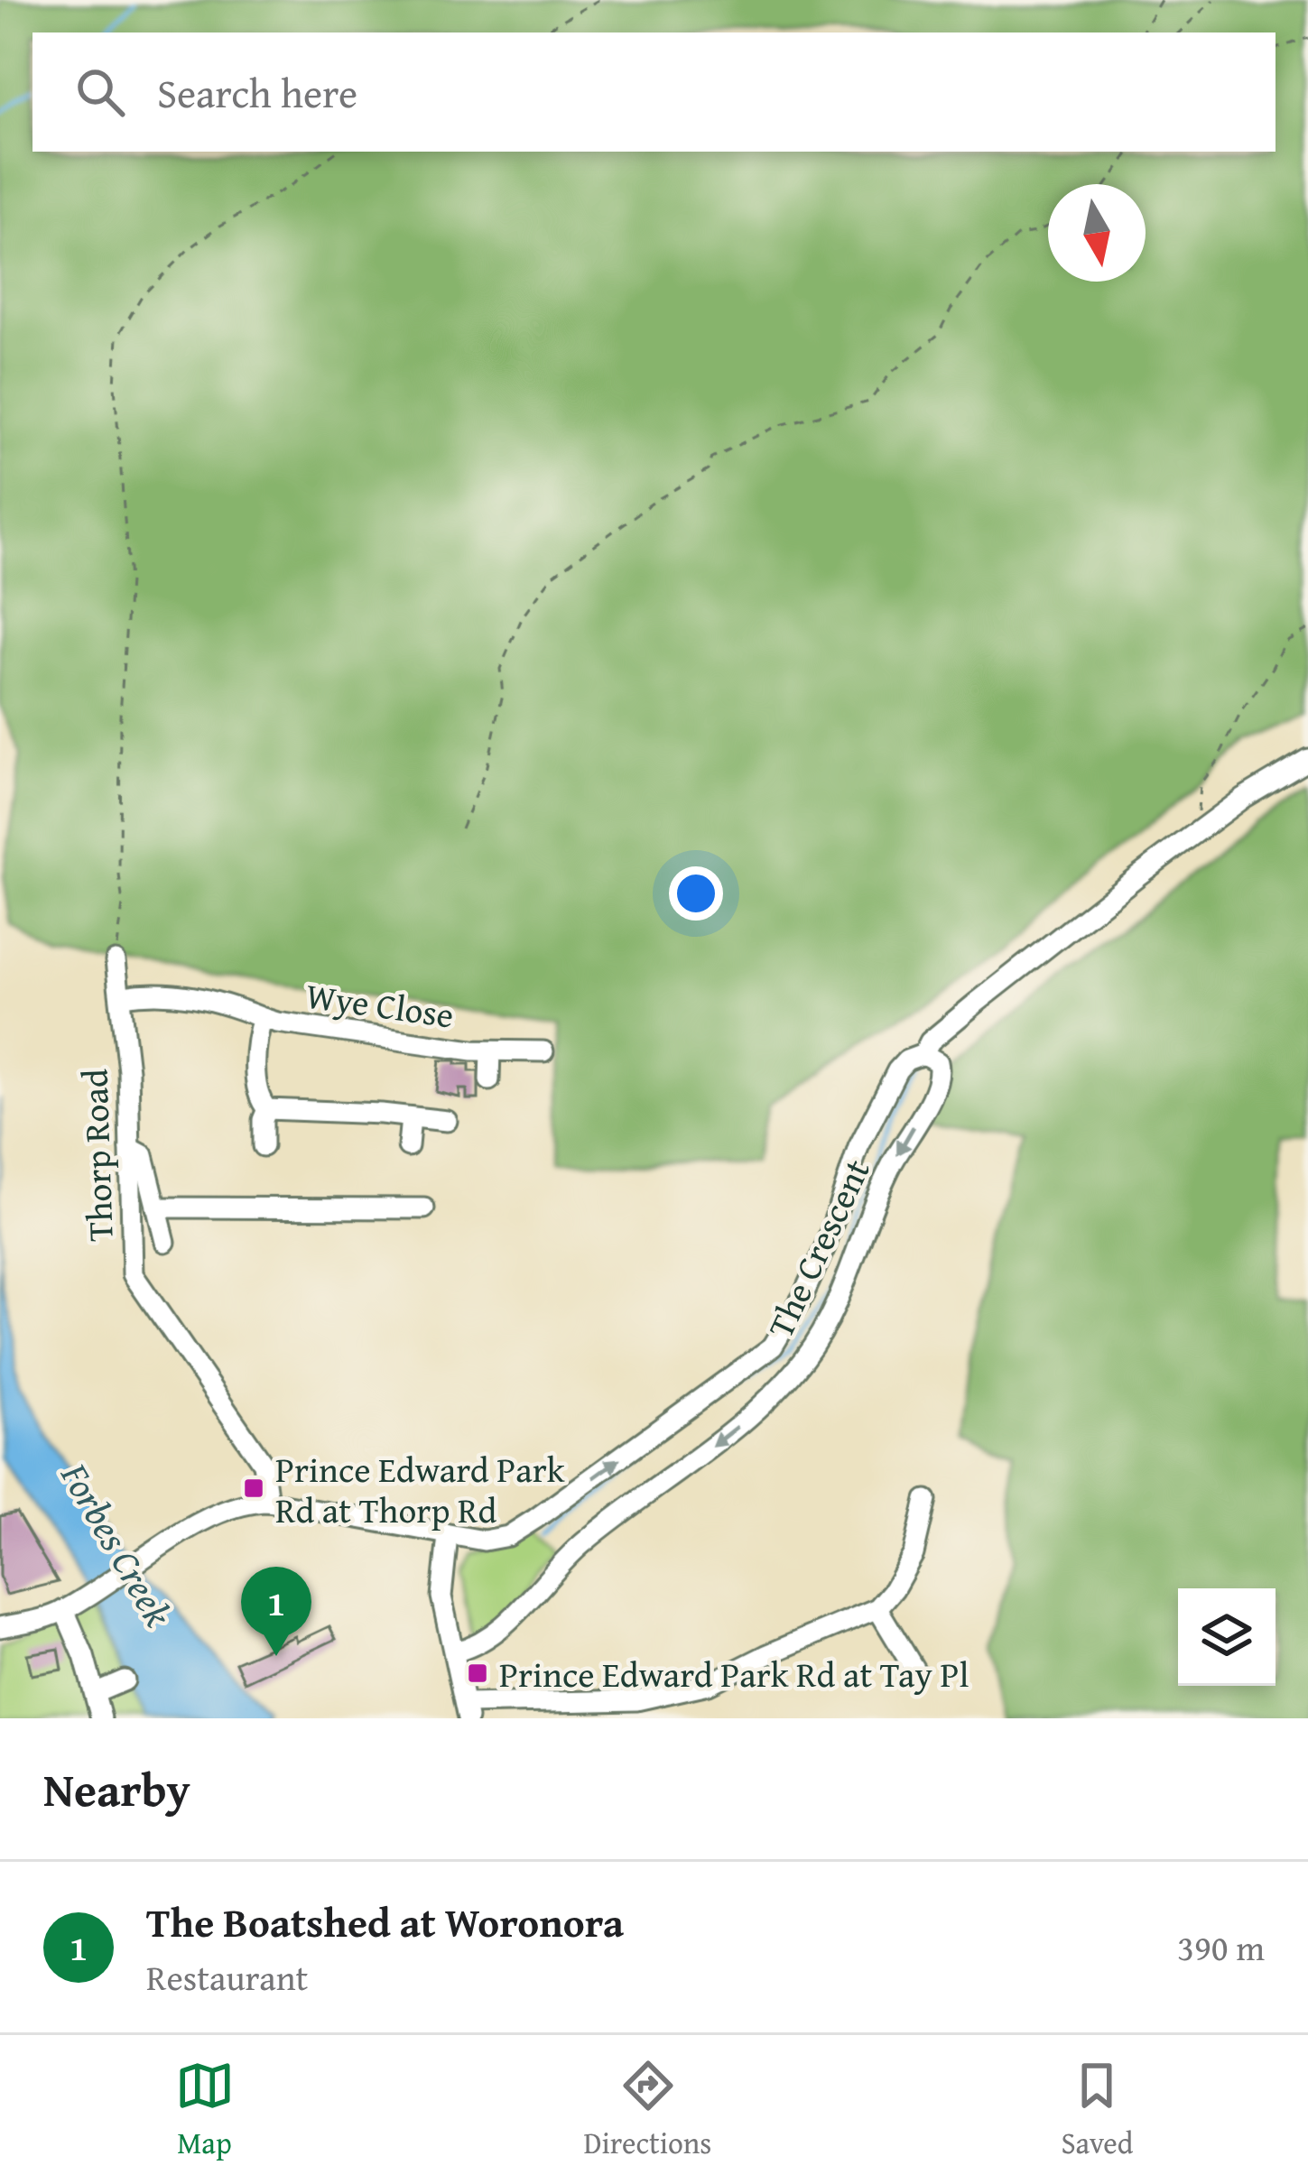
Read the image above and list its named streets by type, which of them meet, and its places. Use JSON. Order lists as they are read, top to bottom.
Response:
{
  "streets": {
    "street": ["Wye Close", "Thorp Road", "The Crescent"]
  },
  "crossings": [
    ["Wye Close", "Thorp Road"],
    ["Thorp Road", "The Crescent"]
  ],
  "water": ["Forbes Creek"],
  "places": {
    "transit": ["Prince Edward Park Rd at Thorp Rd", "Prince Edward Park Rd at Tay Pl"]
  },
  "north": "bottom",
  "page": {
    "search": "Search here",
    "pins": "1",
    "heading": "Nearby",
    "list": [
      {
        "mark": "1",
        "name": "The Boatshed at Woronora",
        "note": "Restaurant",
        "value": "390 m"
      }
    ],
    "nav": ["Map", "Directions", "Saved"]
  }
}
